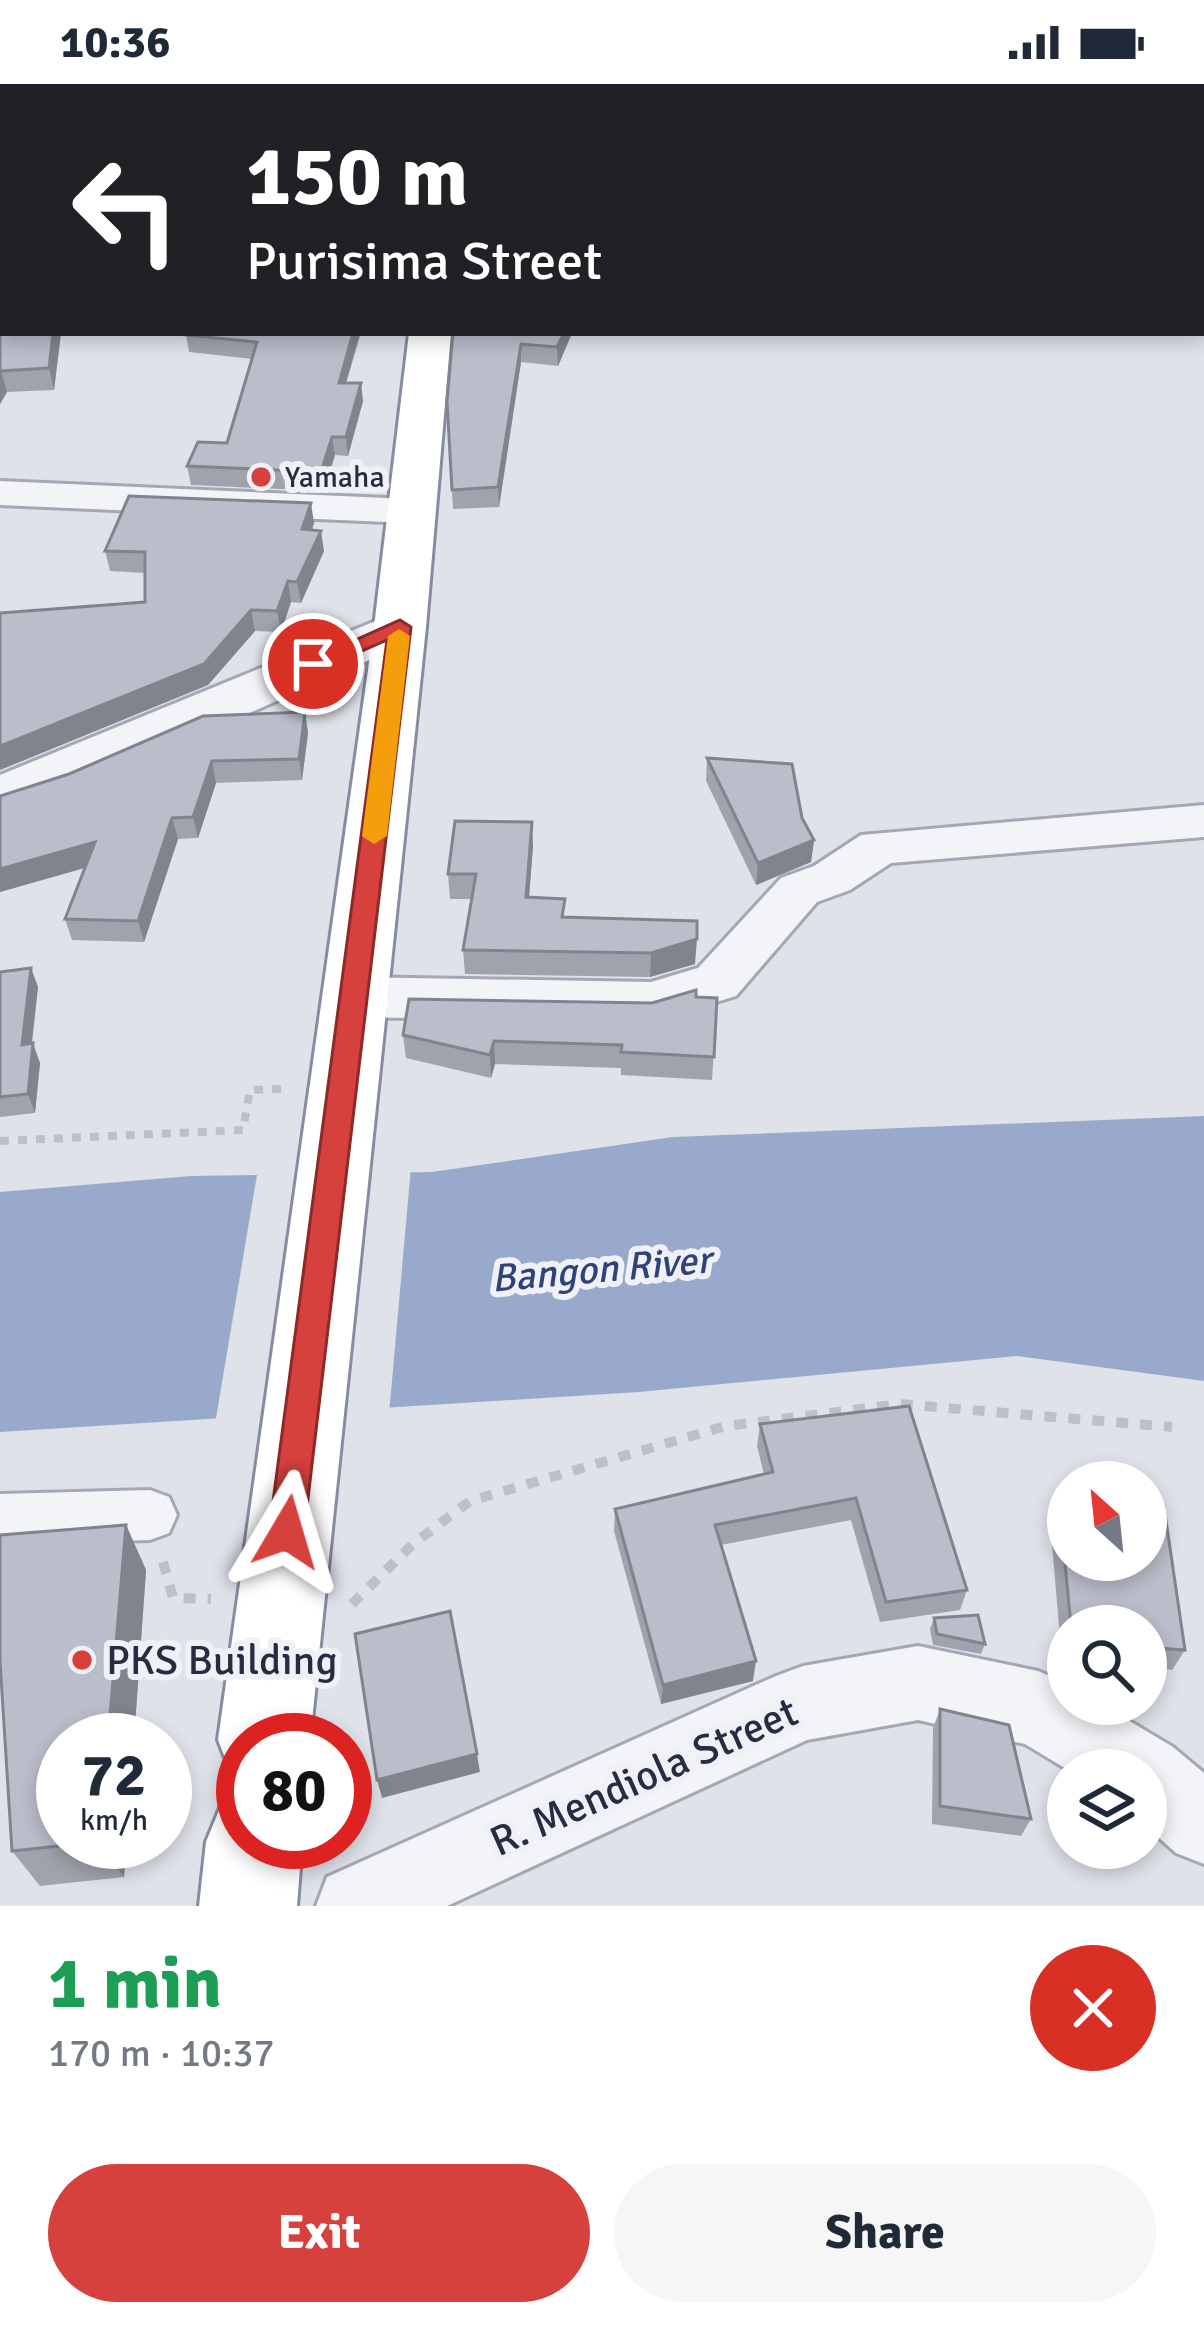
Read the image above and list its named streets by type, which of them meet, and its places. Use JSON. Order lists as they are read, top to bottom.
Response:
{
  "streets": {
    "street": ["R. Mendiola Street"]
  },
  "water": ["Bangon River"],
  "places": ["Yamaha", "PKS Building"],
  "north": "top left",
  "page": {
    "status": "10:36",
    "turn": ["150 m", "Purisima Street"],
    "speed": "72 km/h",
    "limit": "80",
    "heading": ["1 min", "170 m · 10:37"],
    "buttons": ["Exit", "Share"]
  }
}
